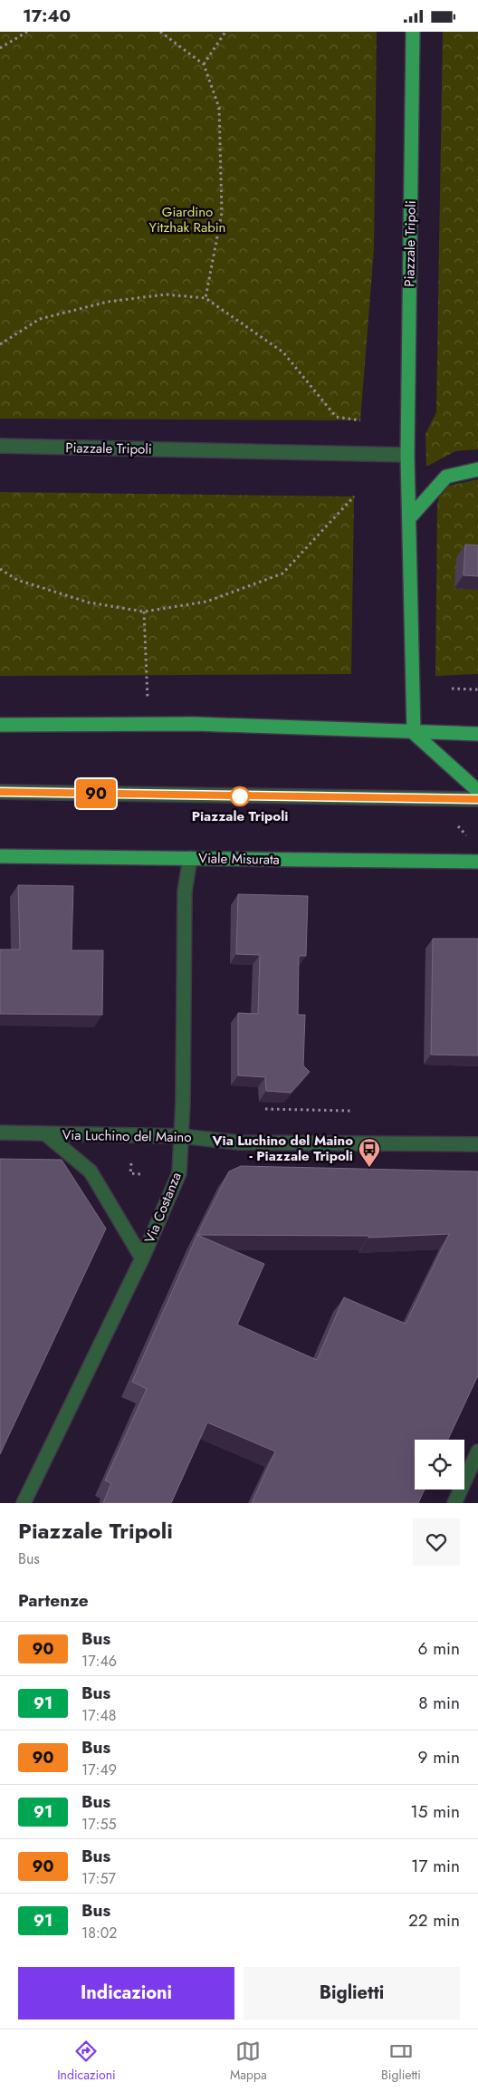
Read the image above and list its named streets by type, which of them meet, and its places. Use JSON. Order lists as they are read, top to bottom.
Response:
{
  "streets": {
    "main road": ["Piazzale Tripoli", "Viale Misurata"],
    "street": ["Via Luchino del Maino", "Via Costanza"]
  },
  "crossings": [
    ["Viale Misurata", "Via Costanza"],
    ["Via Luchino del Maino", "Via Costanza"]
  ],
  "parks": ["Giardino Yitzhak Rabin"],
  "places": {
    "other": ["Piazzale Tripoli"],
    "bus stop": ["Via Luchino del Maino - Piazzale Tripoli"]
  },
  "lines": ["bus line 90"],
  "page": {
    "status": "17:40",
    "on_map": "90",
    "heading": [
      ["Piazzale Tripoli", "Bus"],
      "Partenze"
    ],
    "list": [
      {
        "mark": "90",
        "name": "Bus",
        "note": "17:46",
        "value": "6 min"
      },
      {
        "mark": "91",
        "name": "Bus",
        "note": "17:48",
        "value": "8 min"
      },
      {
        "mark": "90",
        "name": "Bus",
        "note": "17:49",
        "value": "9 min"
      },
      {
        "mark": "91",
        "name": "Bus",
        "note": "17:55",
        "value": "15 min"
      },
      {
        "mark": "90",
        "name": "Bus",
        "note": "17:57",
        "value": "17 min"
      },
      {
        "mark": "91",
        "name": "Bus",
        "note": "18:02",
        "value": "22 min"
      }
    ],
    "buttons": ["Indicazioni", "Biglietti"],
    "tabs": ["Indicazioni", "Mappa", "Biglietti"]
  }
}
